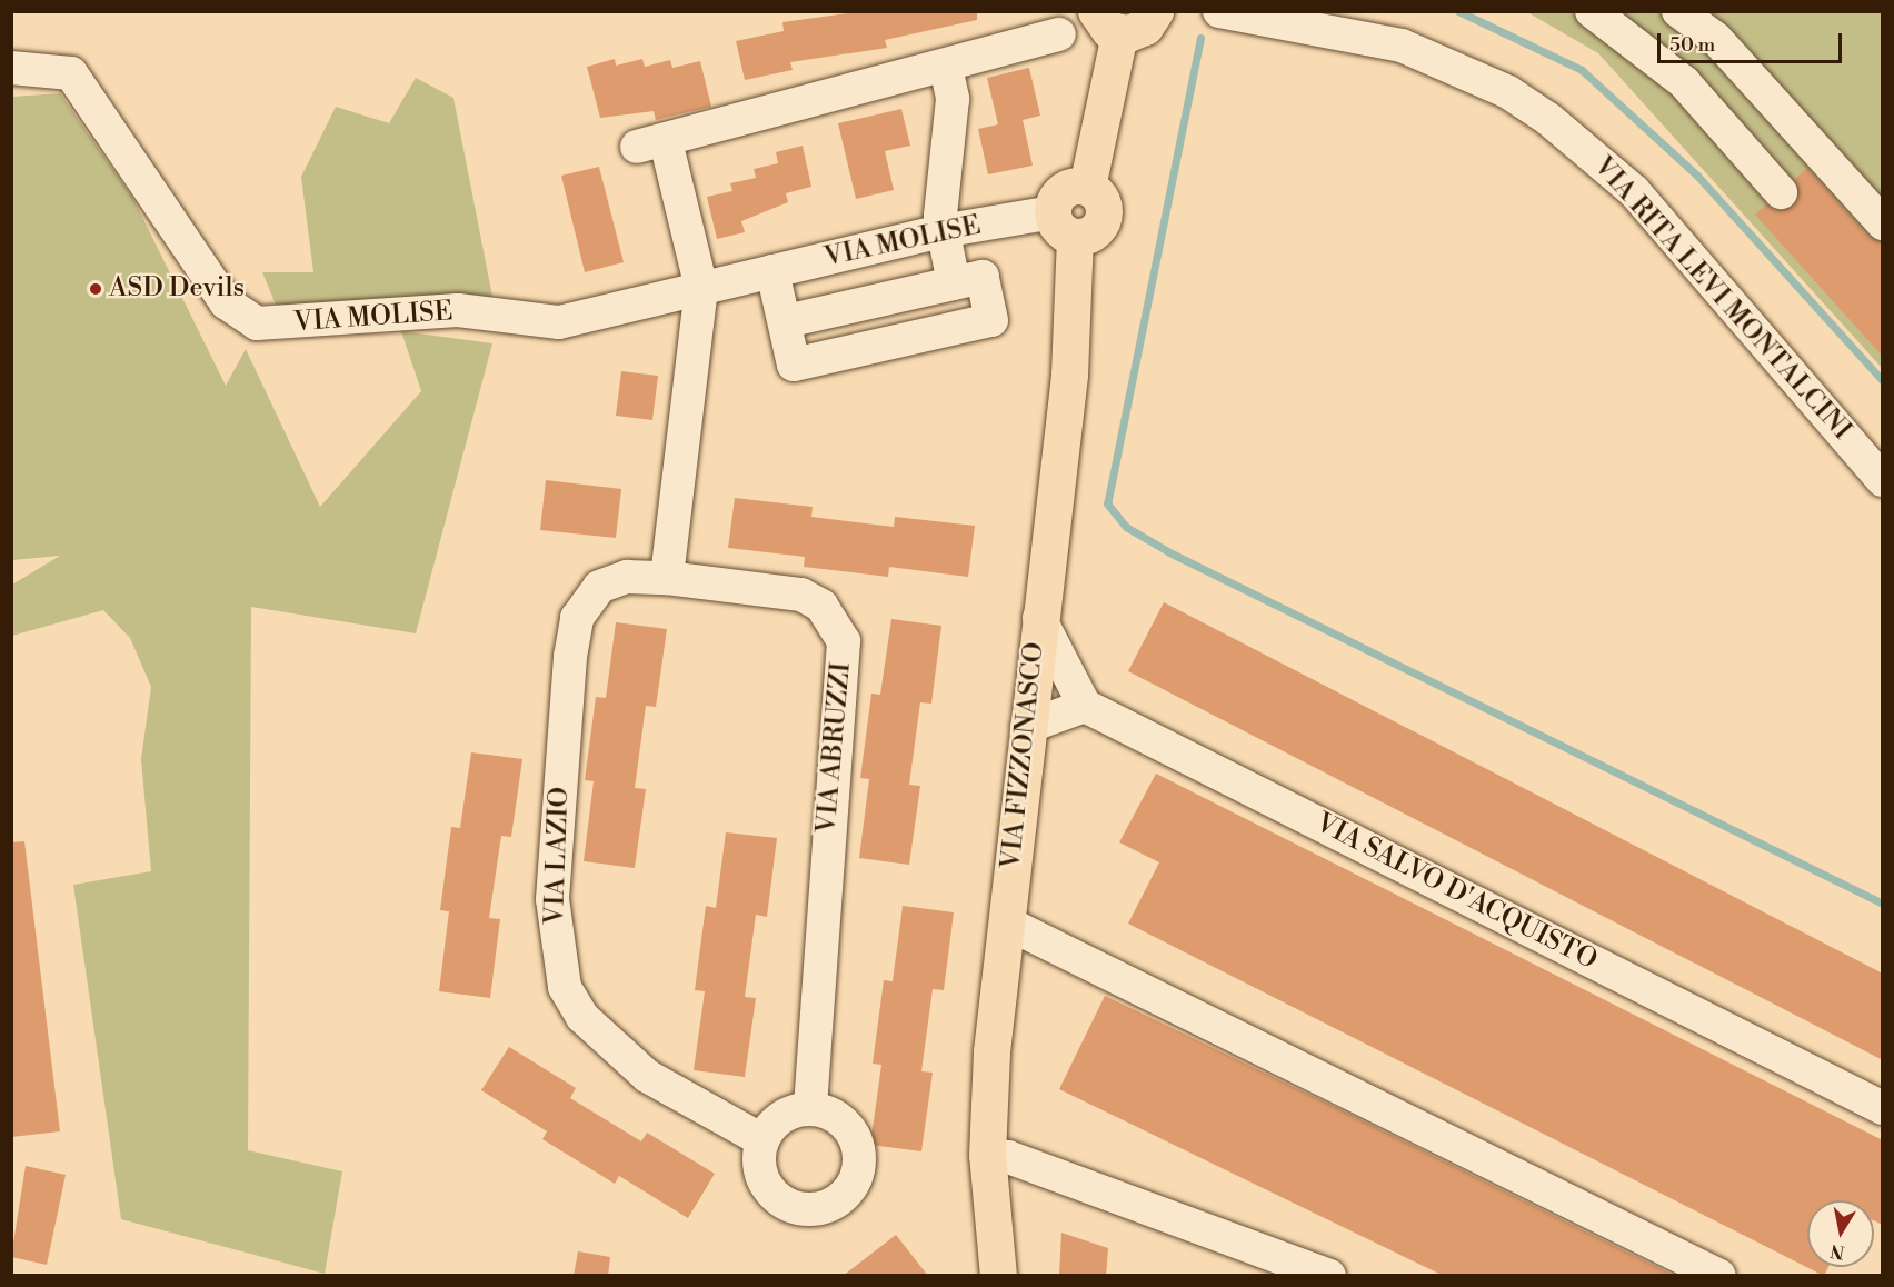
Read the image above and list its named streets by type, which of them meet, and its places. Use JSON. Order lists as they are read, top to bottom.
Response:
{
  "streets": {
    "main road": ["VIA FIZZONASCO"],
    "street": [
      "VIA MOLISE",
      "VIA RITA LEVI MONTALCINI",
      "VIA ABRUZZI",
      "VIA LAZIO",
      "VIA SALVO D'ACQUISTO"
    ]
  },
  "crossings": [
    ["VIA MOLISE", "VIA FIZZONASCO"],
    ["VIA ABRUZZI", "VIA LAZIO"]
  ],
  "places": ["ASD Devils"],
  "scale_bar": "50 m",
  "north": "bottom"
}
